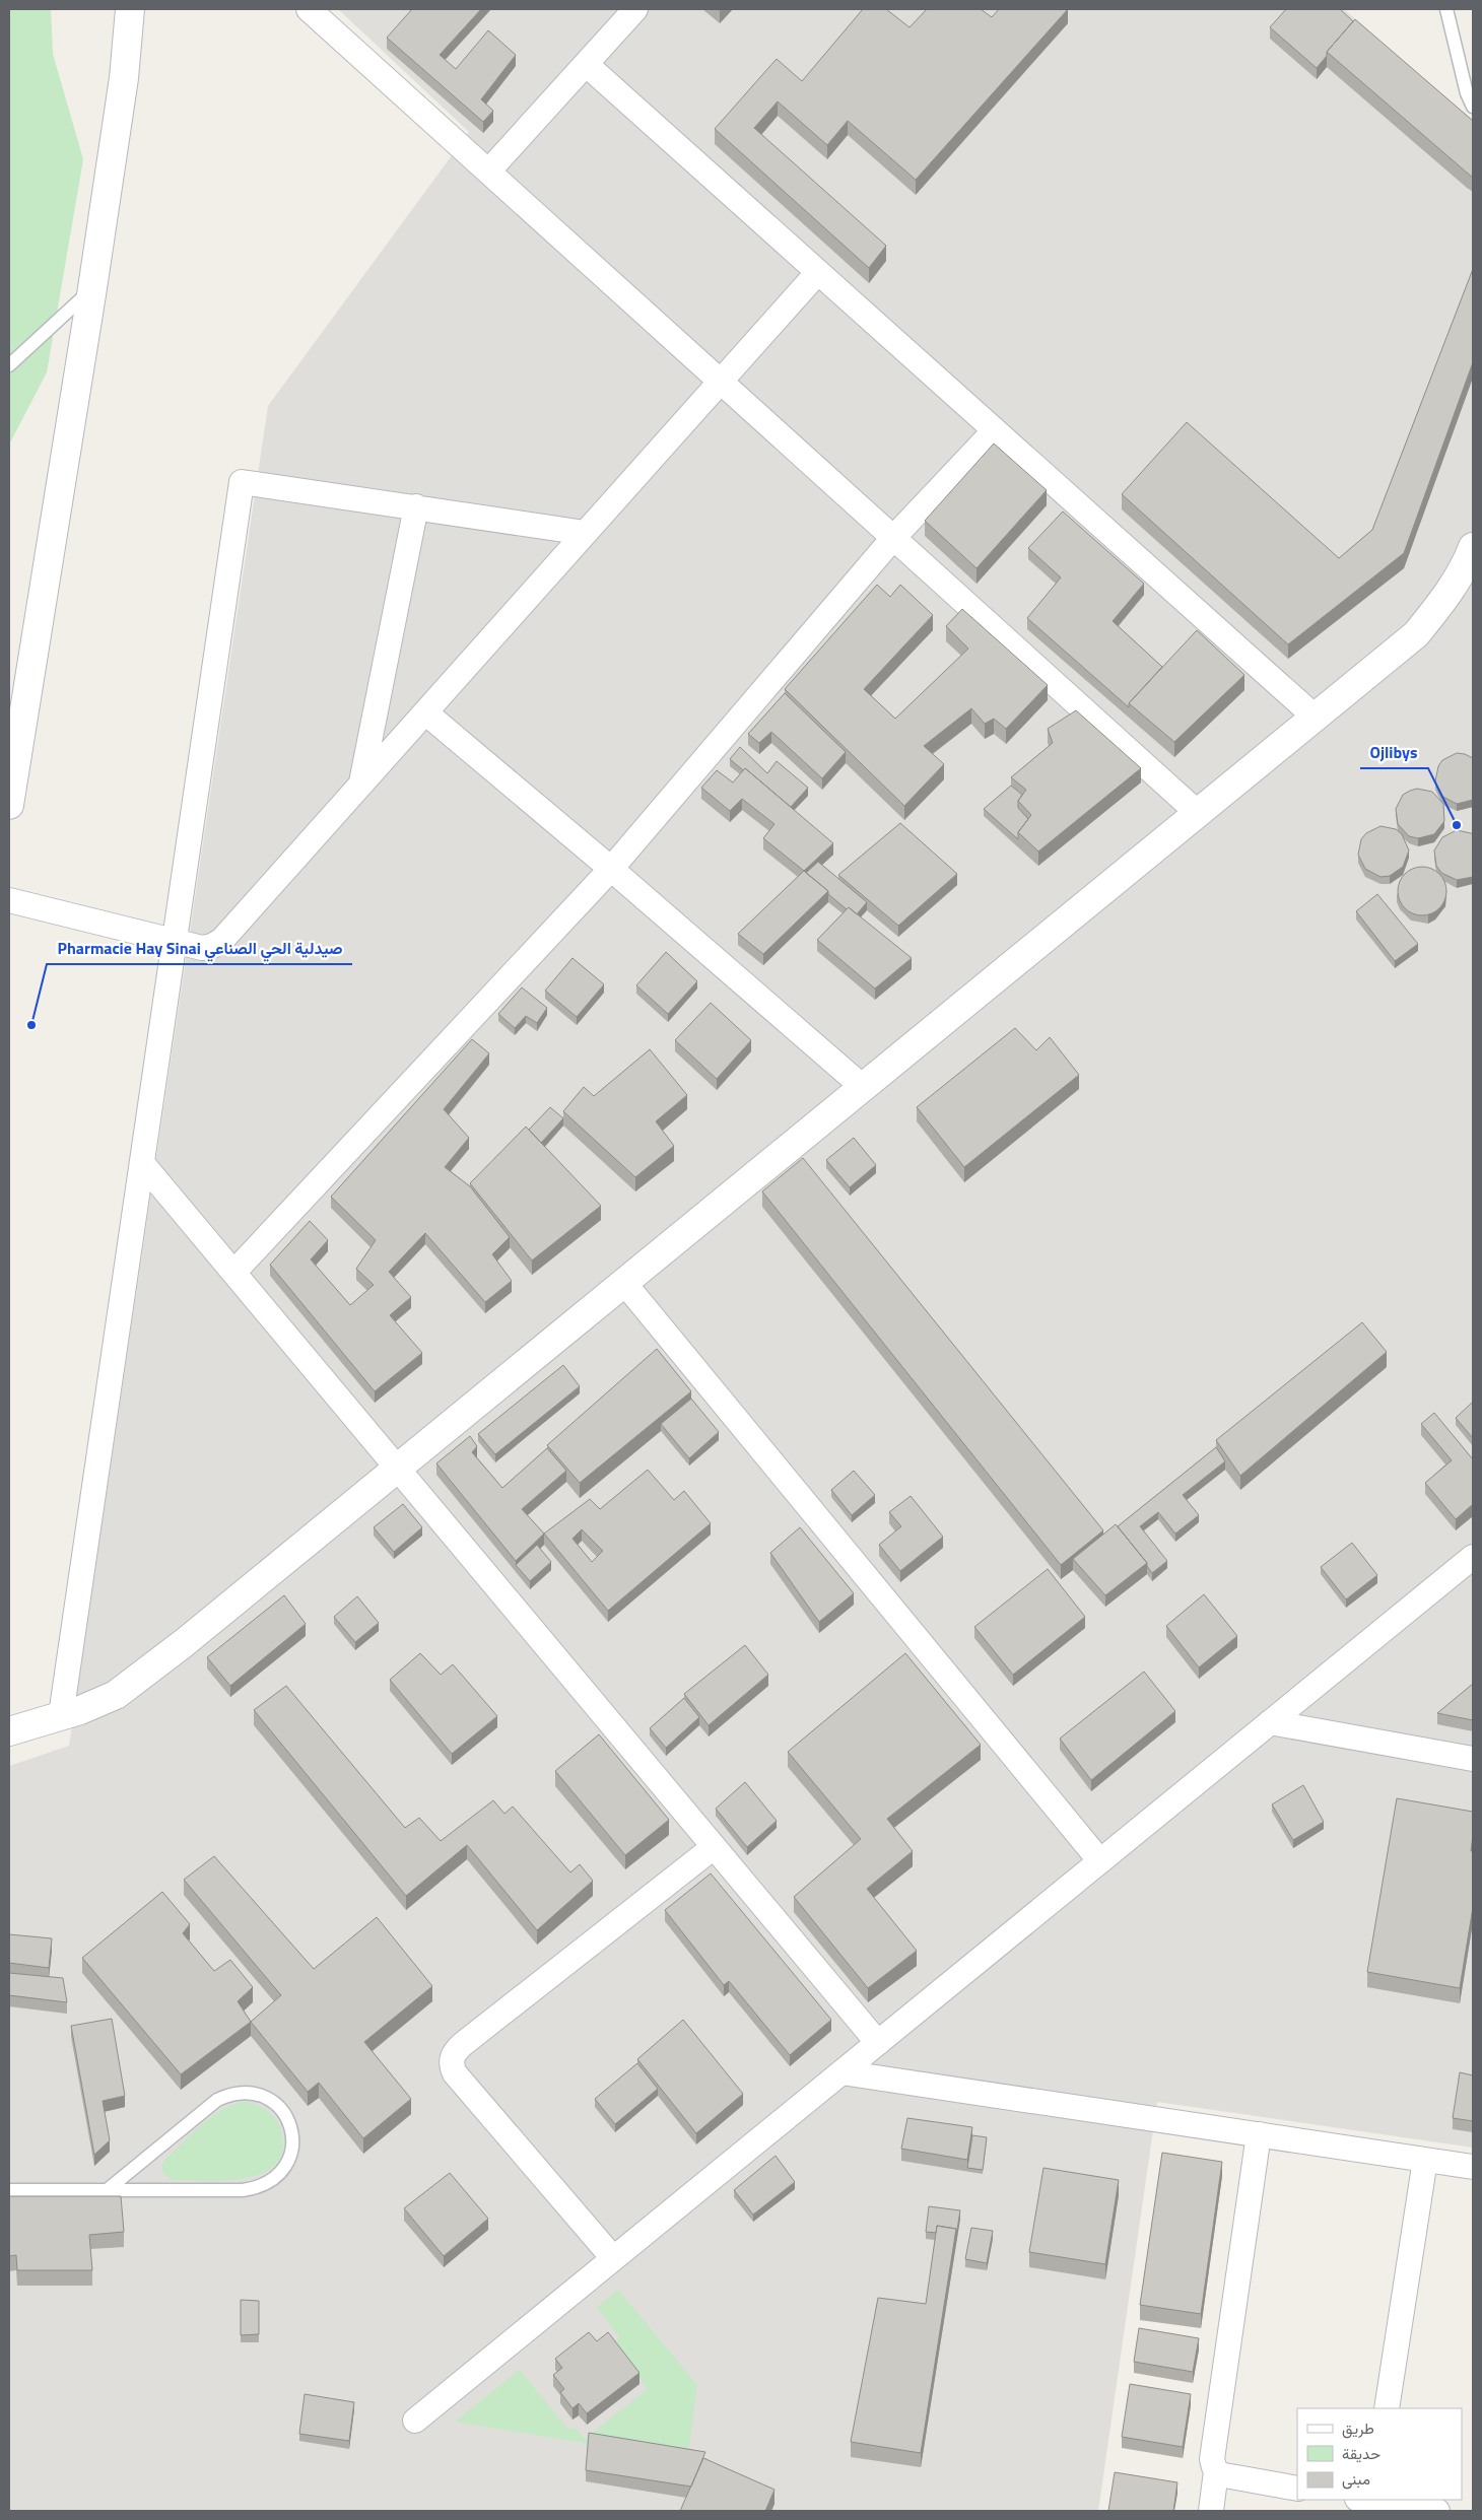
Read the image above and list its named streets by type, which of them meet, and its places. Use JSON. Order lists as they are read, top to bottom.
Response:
{
  "places": ["Ojlibys", "Pharmacie Hay Sinai صيدلية الحي الصناعي"],
  "legend": ["طريق", "حديقة", "مبنى"]
}
